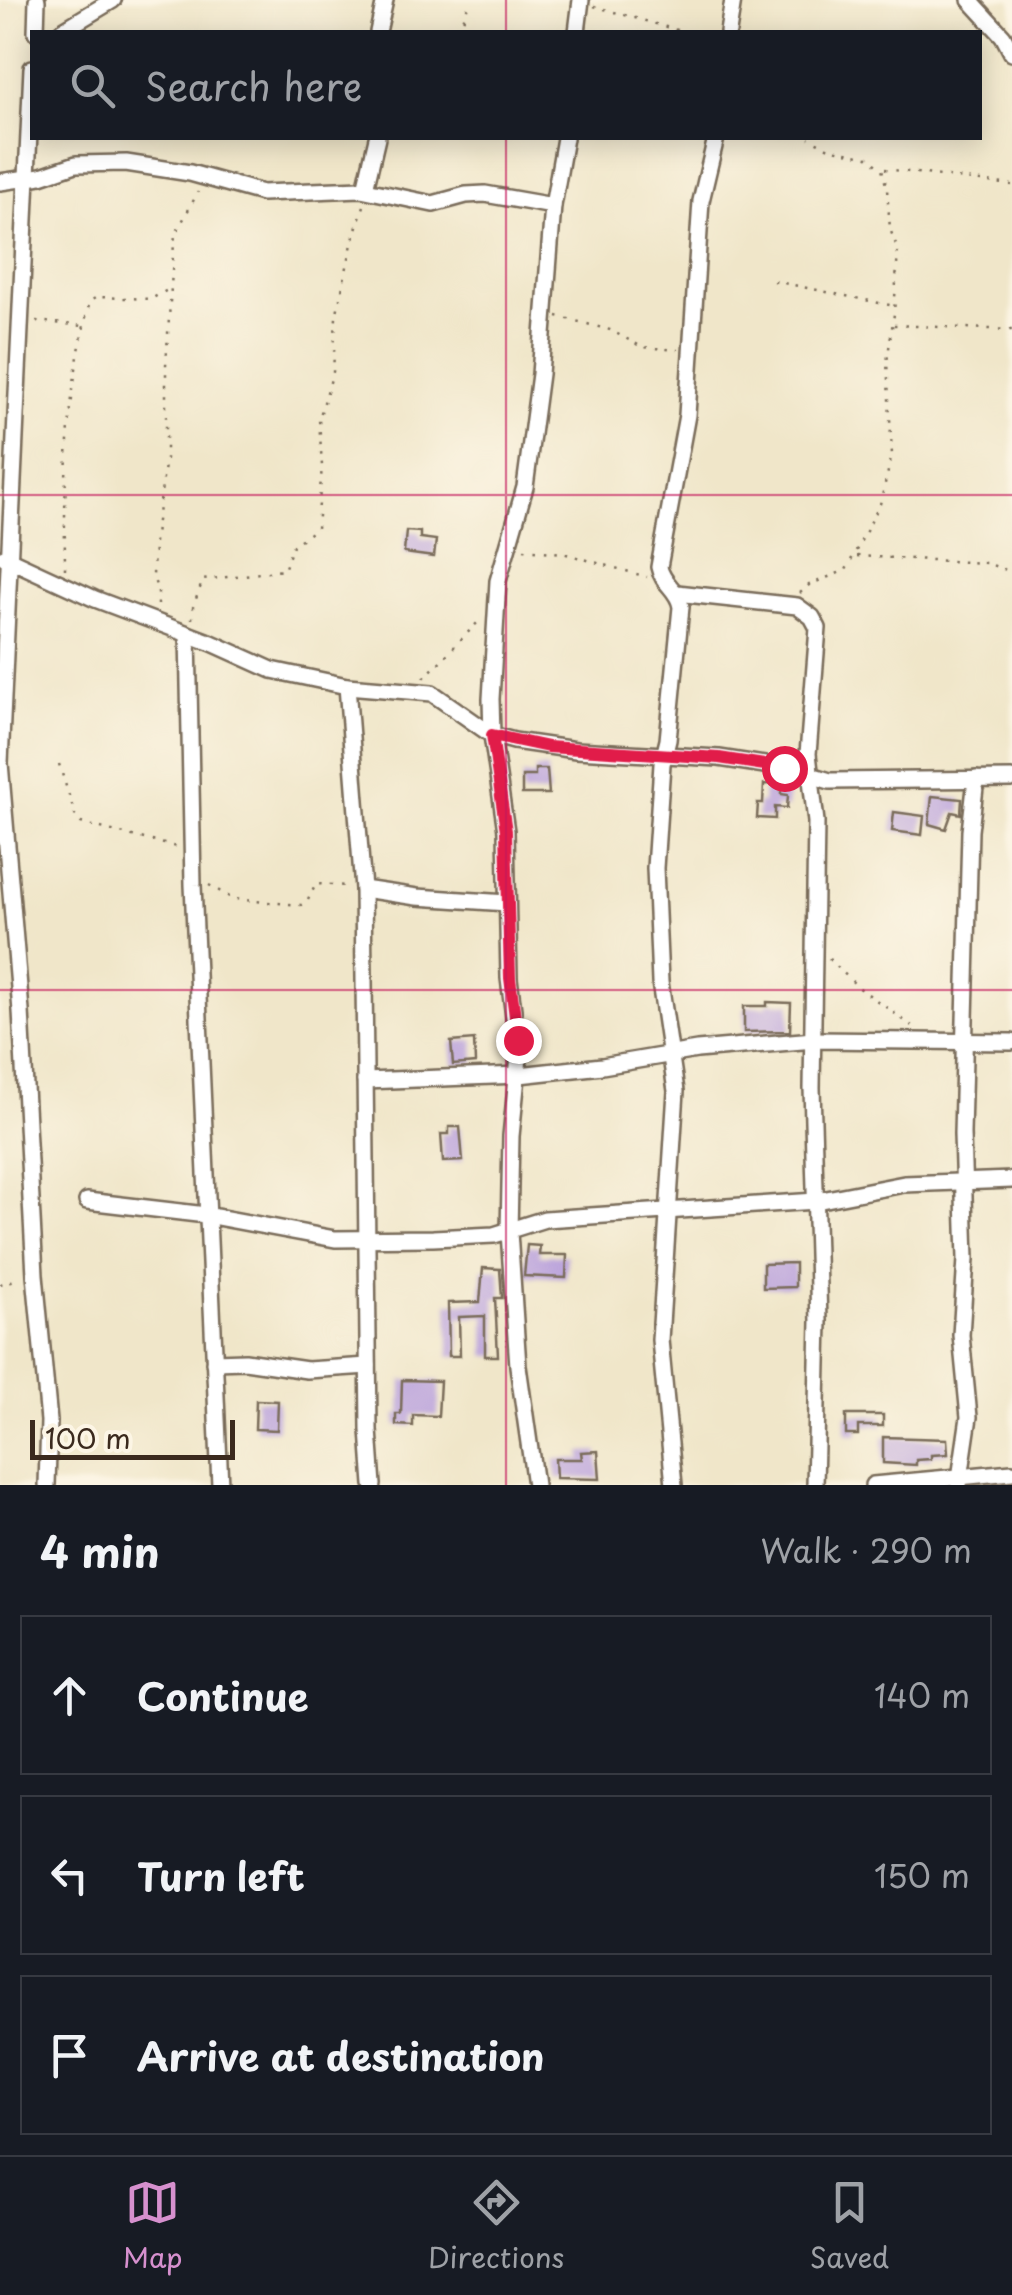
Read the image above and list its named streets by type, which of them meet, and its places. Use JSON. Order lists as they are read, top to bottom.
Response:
{
  "scale_bar": "100 m",
  "page": {
    "search": "Search here",
    "scale": "100 m",
    "heading": ["4 min", "Walk · 290 m"],
    "list": [
      ["Continue", "140 m"],
      ["Turn left", "150 m"],
      "Arrive at destination"
    ],
    "nav": ["Map", "Directions", "Saved"]
  }
}
